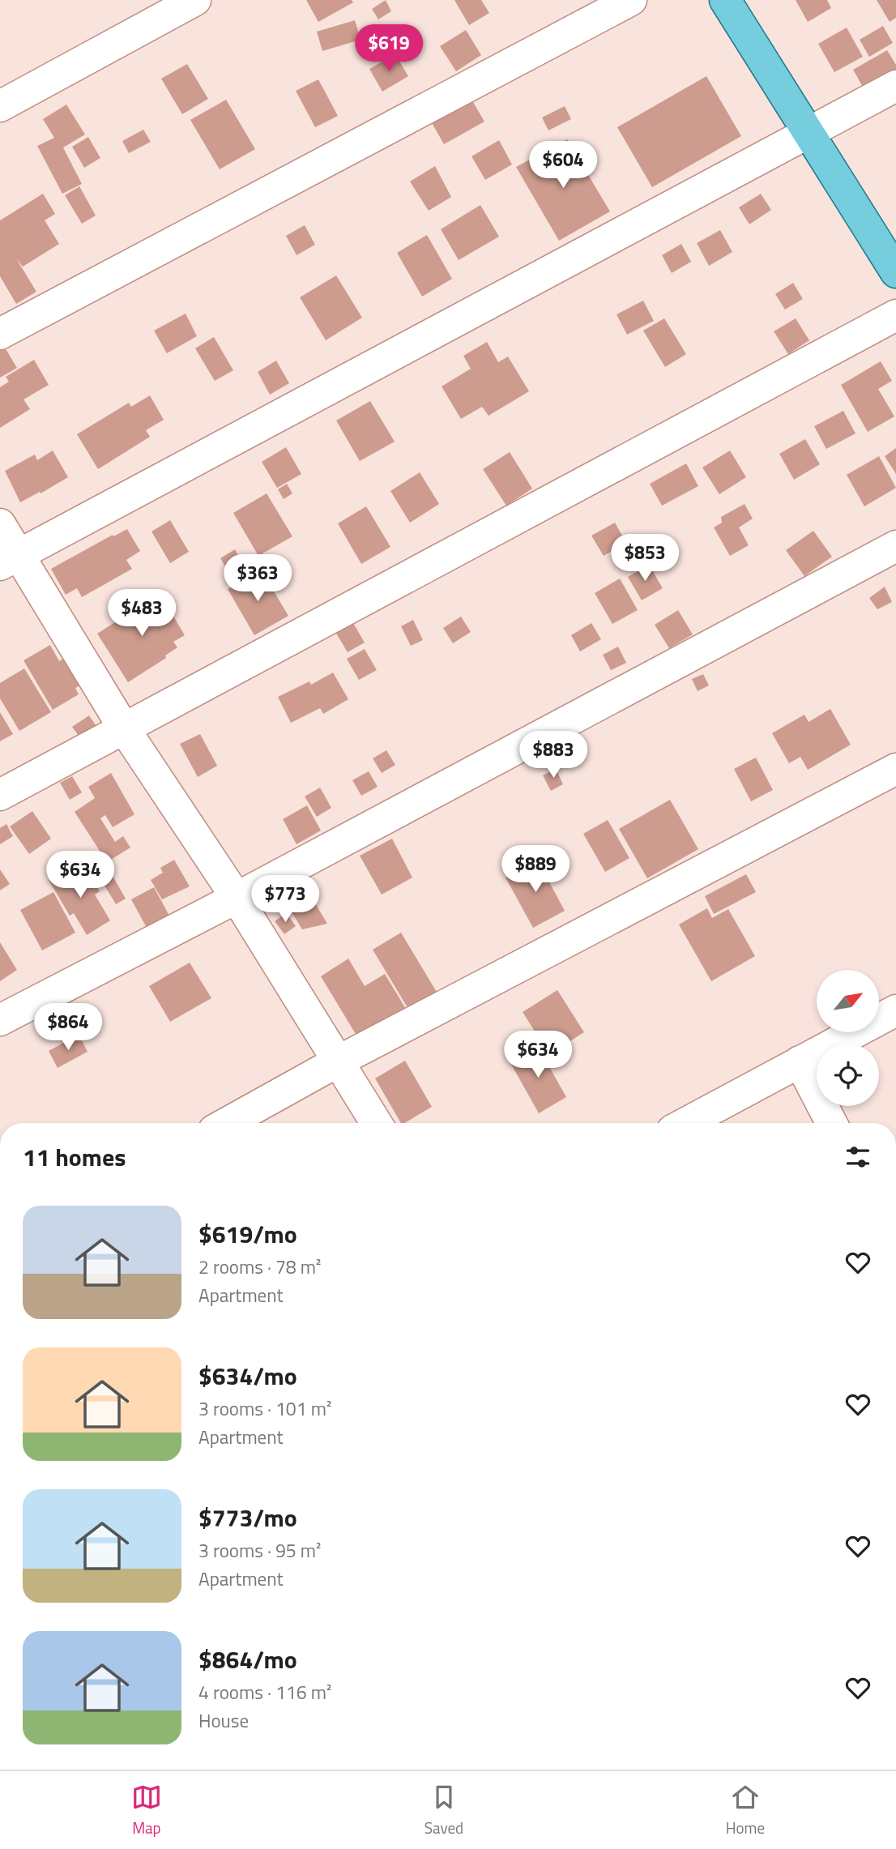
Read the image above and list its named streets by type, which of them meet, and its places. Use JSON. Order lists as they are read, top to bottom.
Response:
{
  "north": "top right",
  "page": {
    "price": [
      "$619",
      "$604",
      "$853",
      "$363",
      "$483",
      "$883",
      "$889",
      "$634",
      "$773",
      "$864",
      "$634"
    ],
    "heading": "11 homes",
    "list": [
      {
        "name": "$619/mo",
        "note": "2 rooms · 78 m² · Apartment"
      },
      {
        "name": "$634/mo",
        "note": "3 rooms · 101 m² · Apartment"
      },
      {
        "name": "$773/mo",
        "note": "3 rooms · 95 m² · Apartment"
      },
      {
        "name": "$864/mo",
        "note": "4 rooms · 116 m² · House"
      }
    ],
    "tabs": ["Map", "Saved", "Home"]
  }
}
